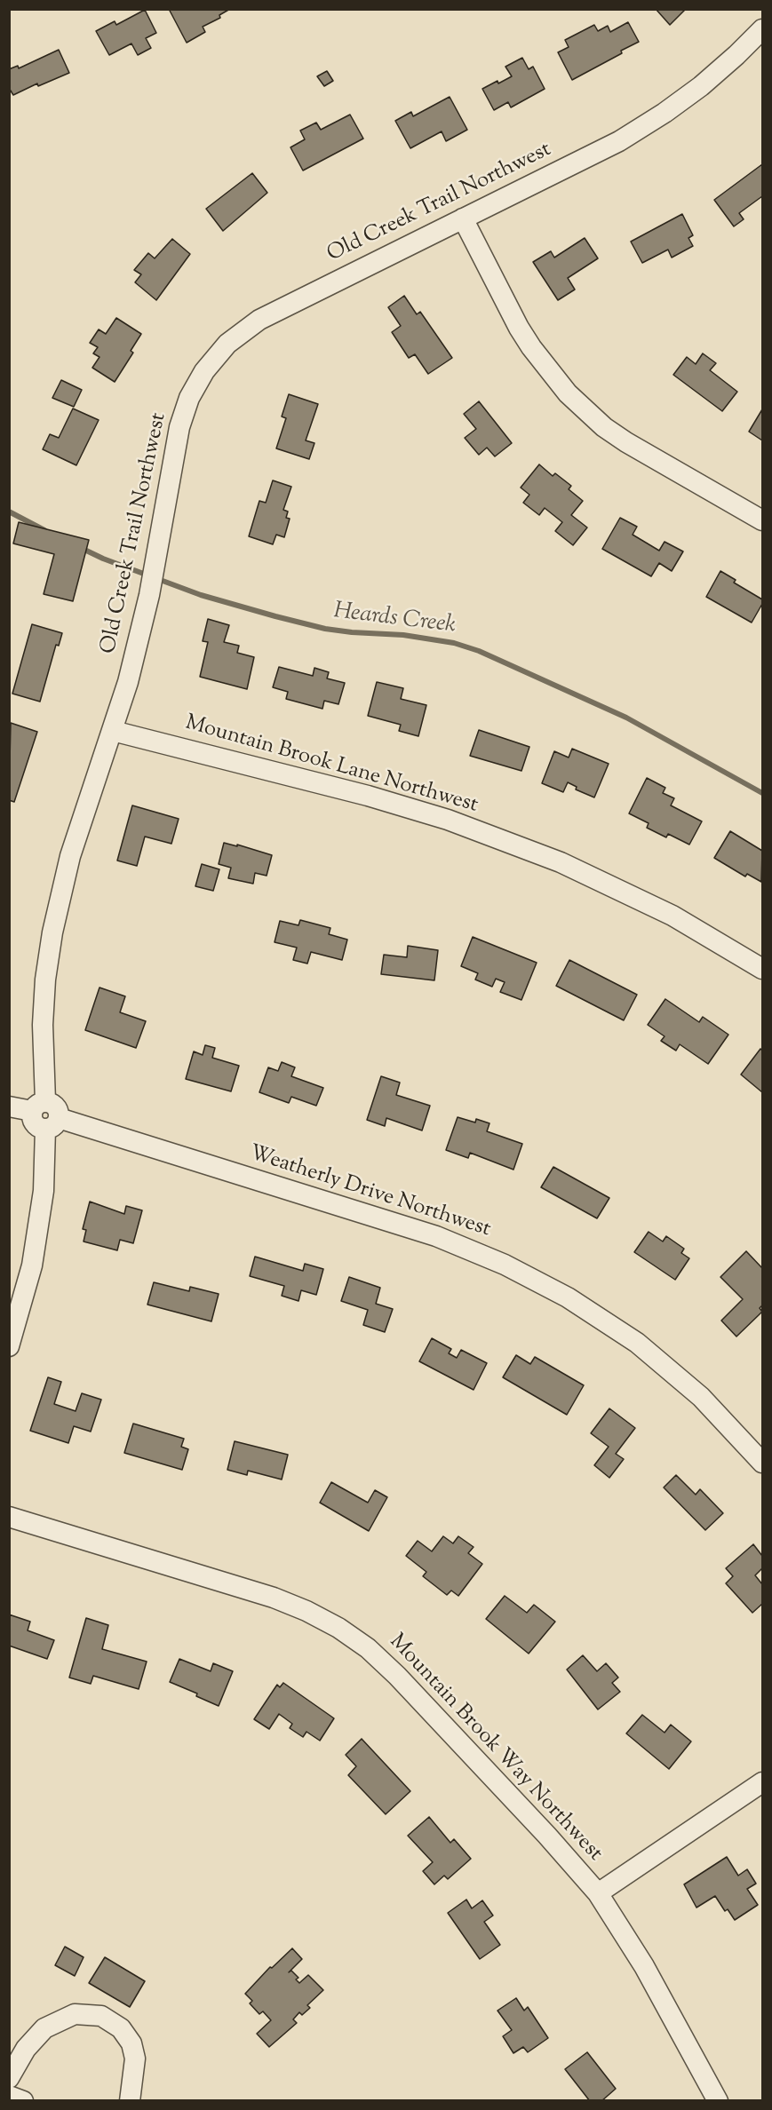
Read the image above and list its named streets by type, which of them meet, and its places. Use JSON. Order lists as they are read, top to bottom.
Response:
{
  "streets": {
    "street": [
      "Old Creek Trail Northwest",
      "Mountain Brook Lane Northwest",
      "Weatherly Drive Northwest",
      "Mountain Brook Way Northwest"
    ]
  },
  "crossings": [
    ["Old Creek Trail Northwest", "Mountain Brook Lane Northwest"]
  ],
  "water": ["Heards Creek"]
}
